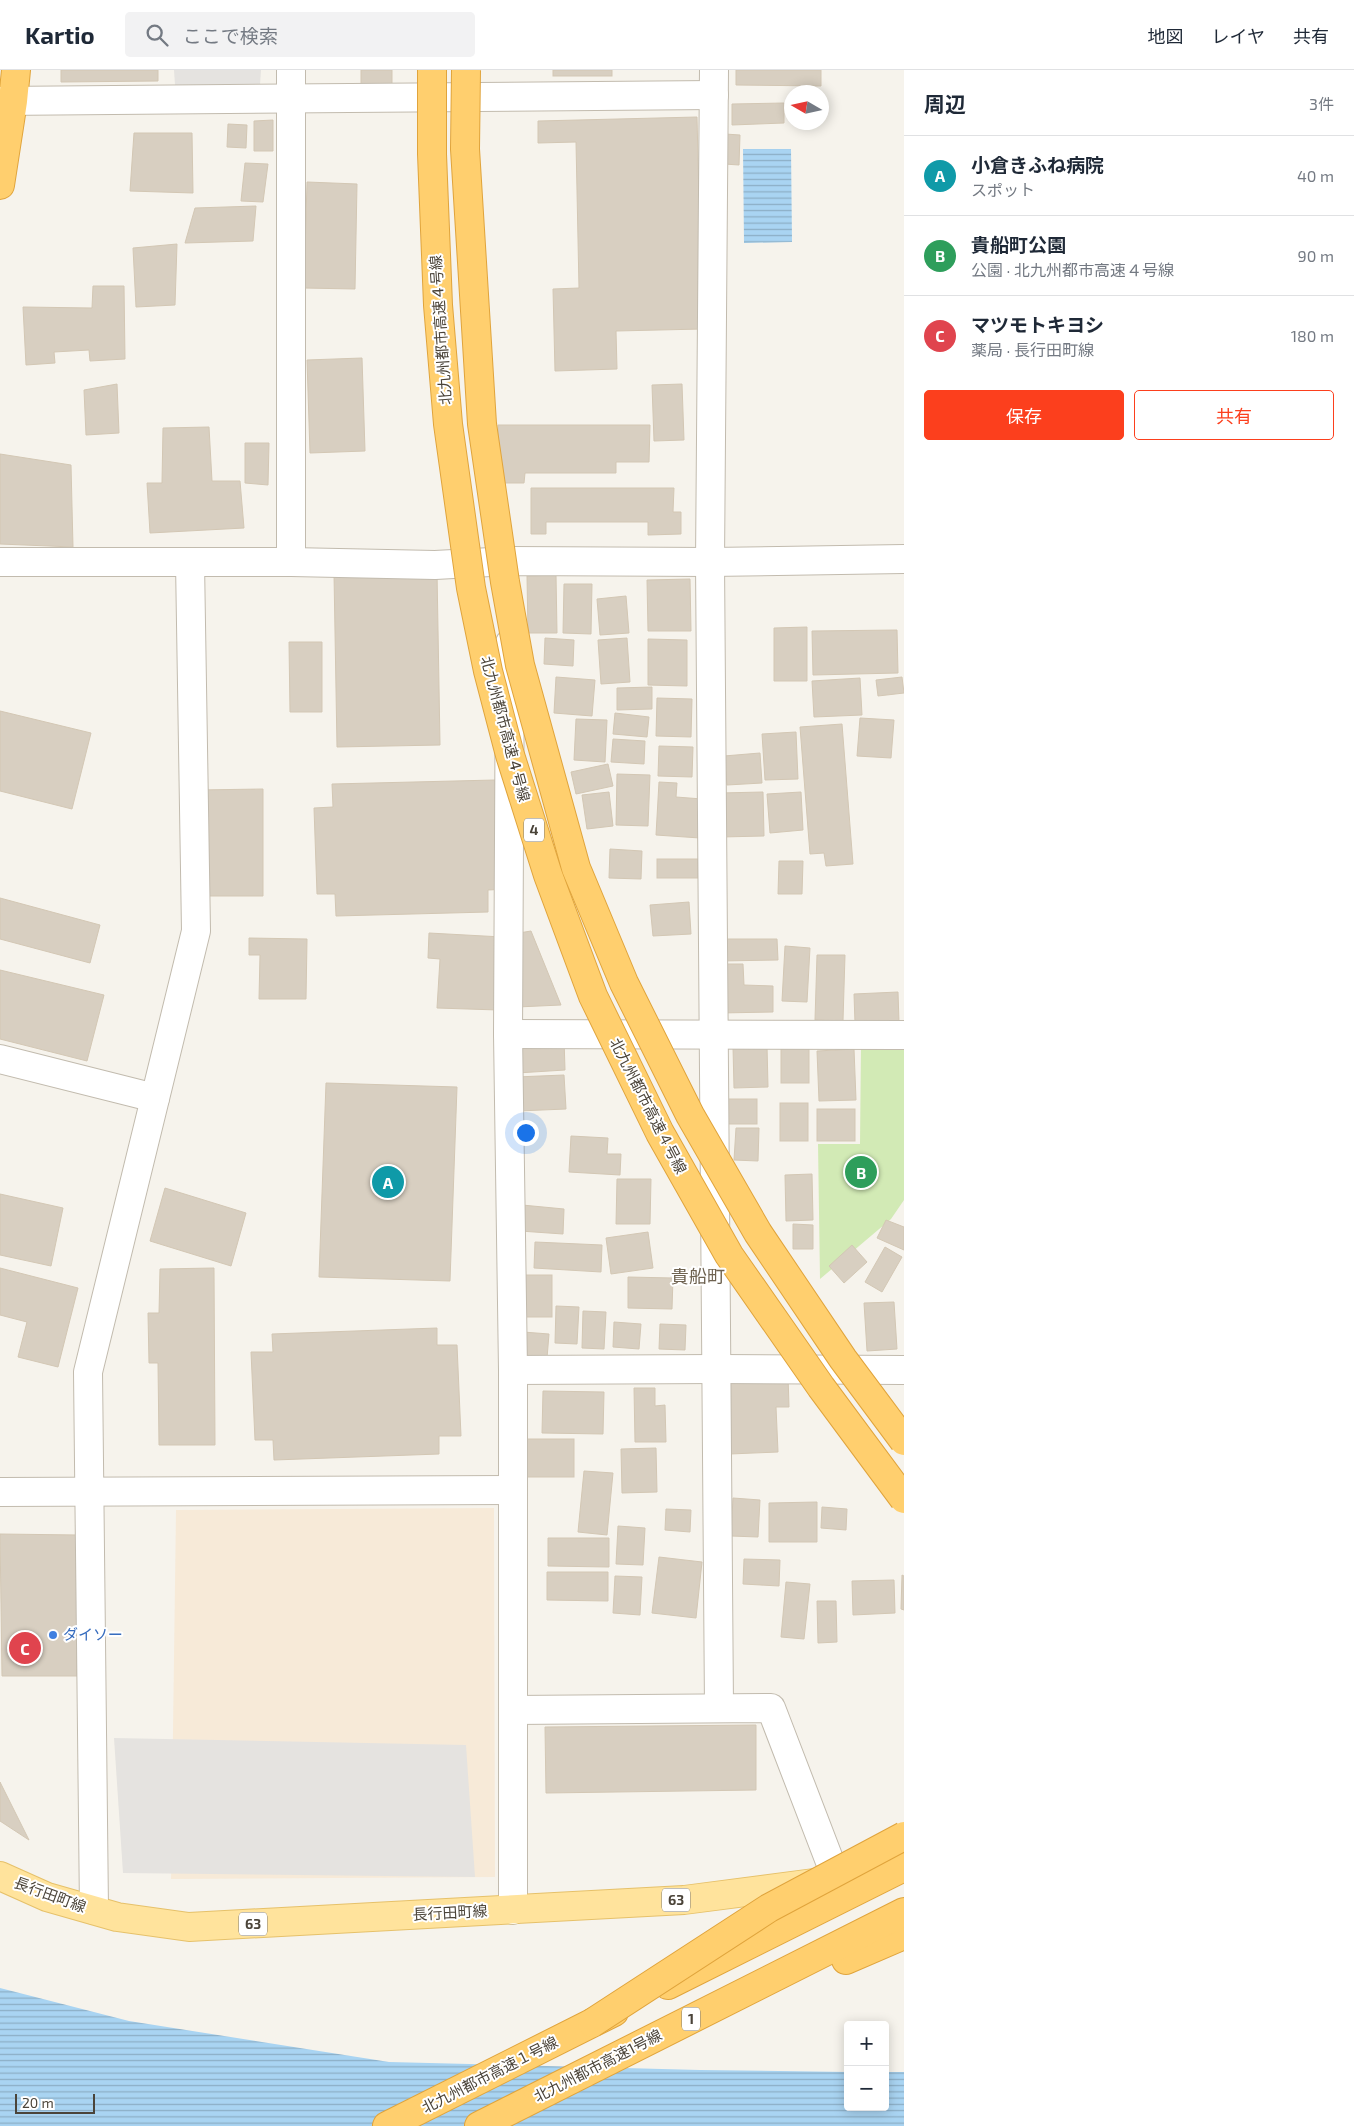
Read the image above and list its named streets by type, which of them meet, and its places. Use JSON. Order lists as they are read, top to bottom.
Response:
{
  "streets": {
    "highway": [
      "北九州都市高速４号線",
      "4",
      "1",
      "北九州都市高速1号線",
      "北九州都市高速１号線"
    ],
    "main road": ["長行田町線", "63"]
  },
  "districts": ["貴船町"],
  "places": ["ダイソー"],
  "scale_bar": "20 m",
  "north": "left",
  "page": {
    "header": "Kartio",
    "search": "ここで検索",
    "nav": ["地図", "レイヤ", "共有"],
    "heading": ["周辺", "3件"],
    "list": [
      {
        "mark": "A",
        "name": "小倉きふね病院",
        "note": "スポット",
        "value": "40 m"
      },
      {
        "mark": "B",
        "name": "貴船町公園",
        "note": "公園 · 北九州都市高速４号線",
        "value": "90 m"
      },
      {
        "mark": "C",
        "name": "マツモトキヨシ",
        "note": "薬局 · 長行田町線",
        "value": "180 m"
      }
    ],
    "buttons": ["保存", "共有"],
    "pins": ["B", "A", "C"],
    "map_buttons": ["+", "−"],
    "scale": "20 m"
  }
}
